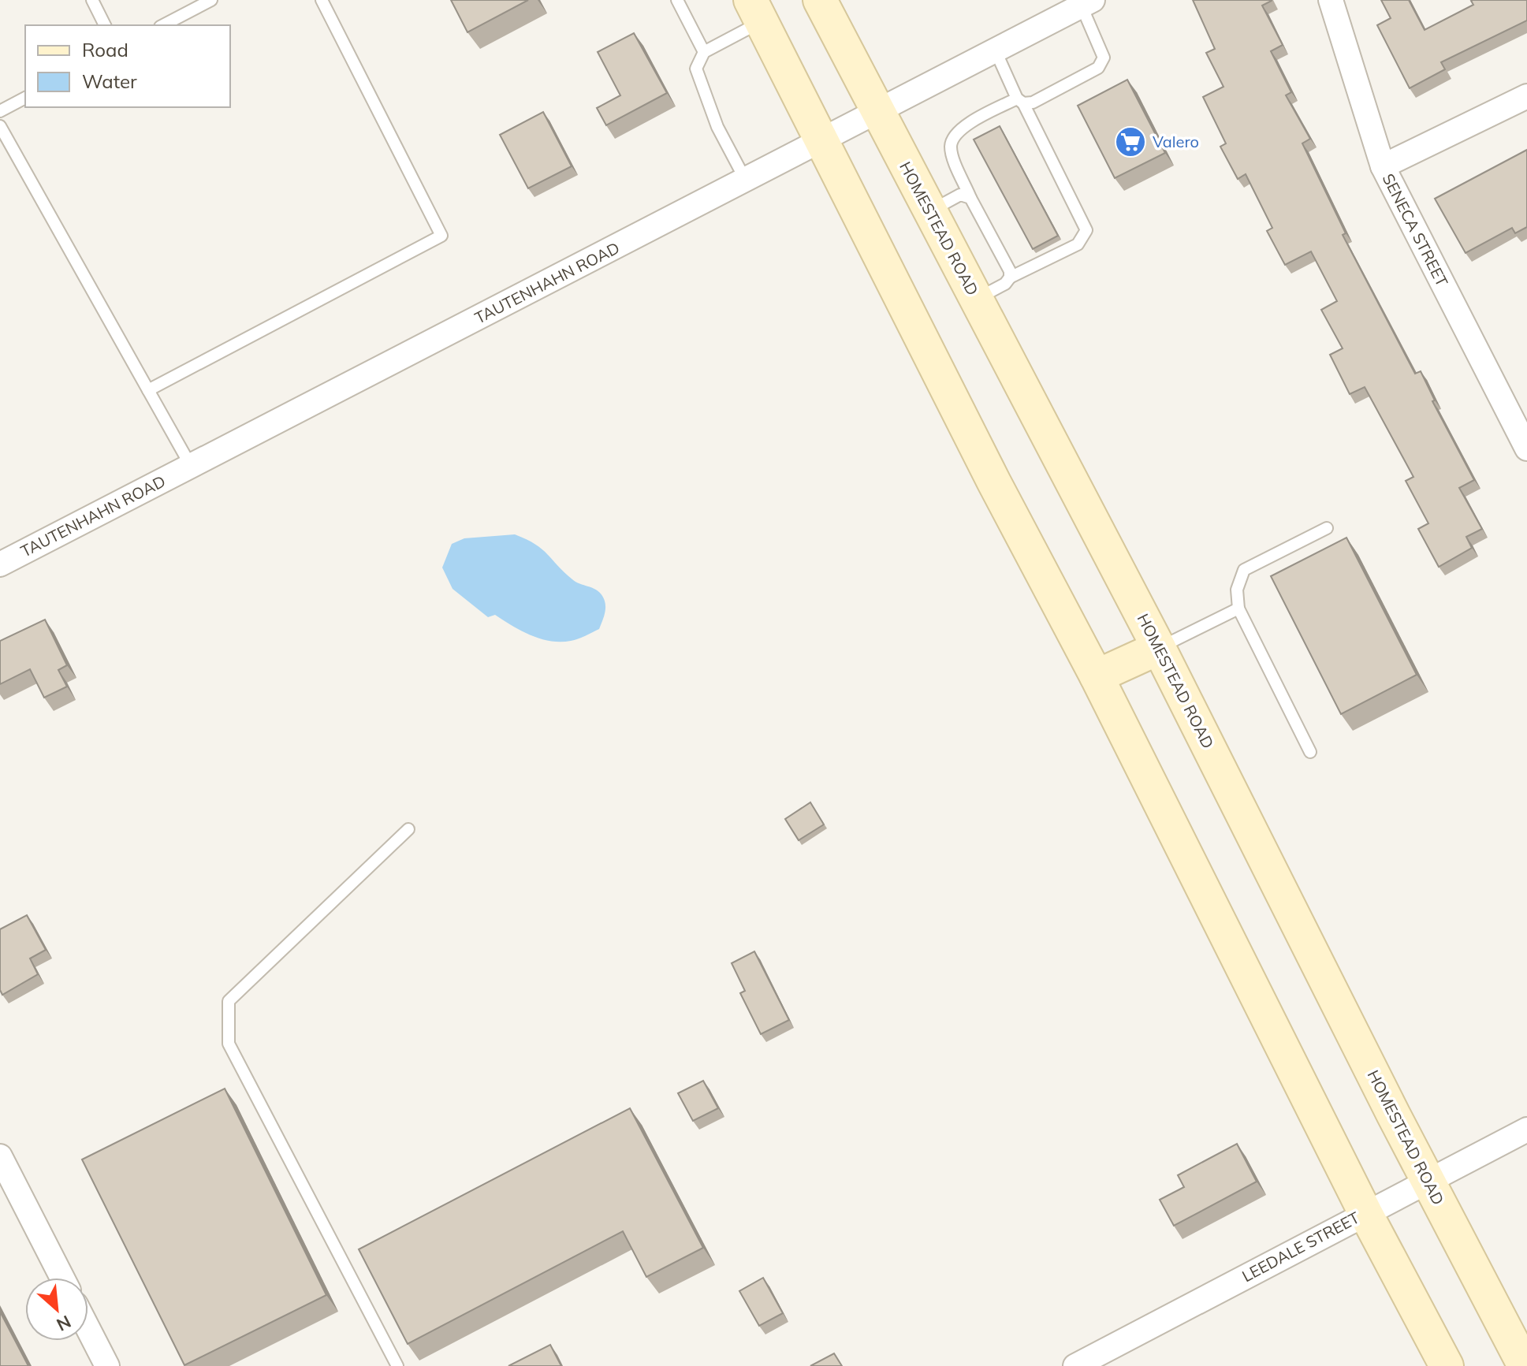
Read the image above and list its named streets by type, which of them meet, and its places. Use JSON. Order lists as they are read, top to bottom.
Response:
{
  "streets": {
    "main road": ["HOMESTEAD ROAD"],
    "street": ["SENECA STREET", "TAUTENHAHN ROAD", "LEEDALE STREET"]
  },
  "crossings": [
    ["HOMESTEAD ROAD", "TAUTENHAHN ROAD"],
    ["HOMESTEAD ROAD", "LEEDALE STREET"]
  ],
  "places": {
    "supermarket": ["Valero"]
  },
  "legend": ["Road", "Water"],
  "north": "bottom right"
}
